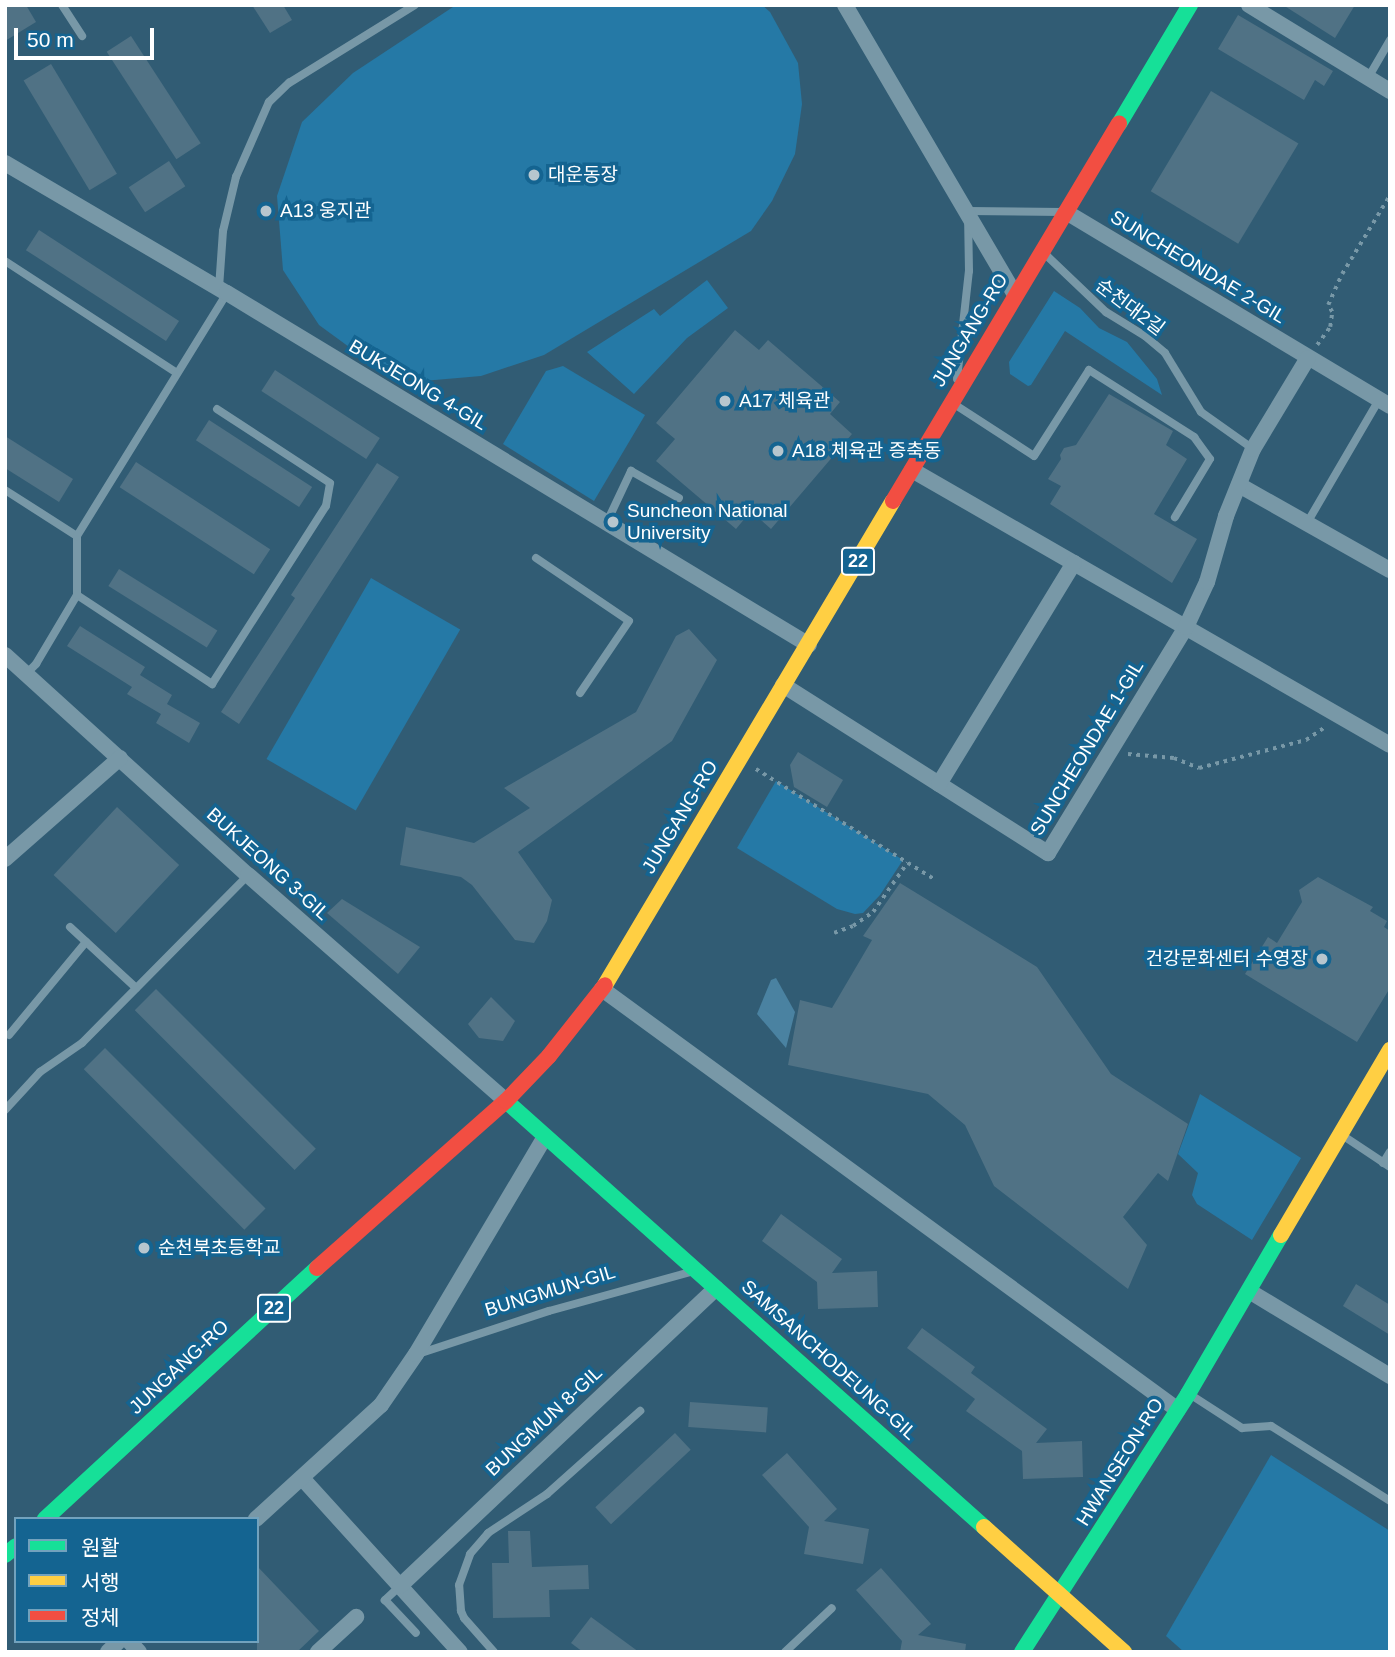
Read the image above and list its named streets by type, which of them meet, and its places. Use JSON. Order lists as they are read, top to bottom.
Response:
{
  "streets": {
    "main road": [
      "JUNGANG-RO",
      "22",
      "SAMSANCHODEUNG-GIL",
      "HWANSEON-RO"
    ],
    "street": [
      "SUNCHEONDAE 2-GIL",
      "BUKJEONG 4-GIL",
      "SUNCHEONDAE 1-GIL",
      "BUKJEONG 3-GIL",
      "BUNGMUN 8-GIL"
    ],
    "lane": ["순천대2길", "BUNGMUN-GIL"]
  },
  "crossings": [
    ["SUNCHEONDAE 2-GIL", "JUNGANG-RO"],
    ["순천대2길", "JUNGANG-RO"],
    ["JUNGANG-RO", "BUKJEONG 4-GIL"],
    ["JUNGANG-RO", "SUNCHEONDAE 1-GIL"],
    ["JUNGANG-RO", "BUKJEONG 3-GIL"],
    ["JUNGANG-RO", "SAMSANCHODEUNG-GIL"],
    ["BUKJEONG 3-GIL", "SAMSANCHODEUNG-GIL"],
    ["BUNGMUN-GIL", "SAMSANCHODEUNG-GIL"],
    ["SAMSANCHODEUNG-GIL", "BUNGMUN 8-GIL"],
    ["SAMSANCHODEUNG-GIL", "HWANSEON-RO"]
  ],
  "places": [
    "대운동장",
    "A13 웅지관",
    "A17 체육관",
    "A18 체육관 증축동",
    "Suncheon National University",
    "건강문화센터 수영장",
    "순천북초등학교"
  ],
  "legend": ["원활", "서행", "정체"],
  "scale_bar": "50 m"
}
